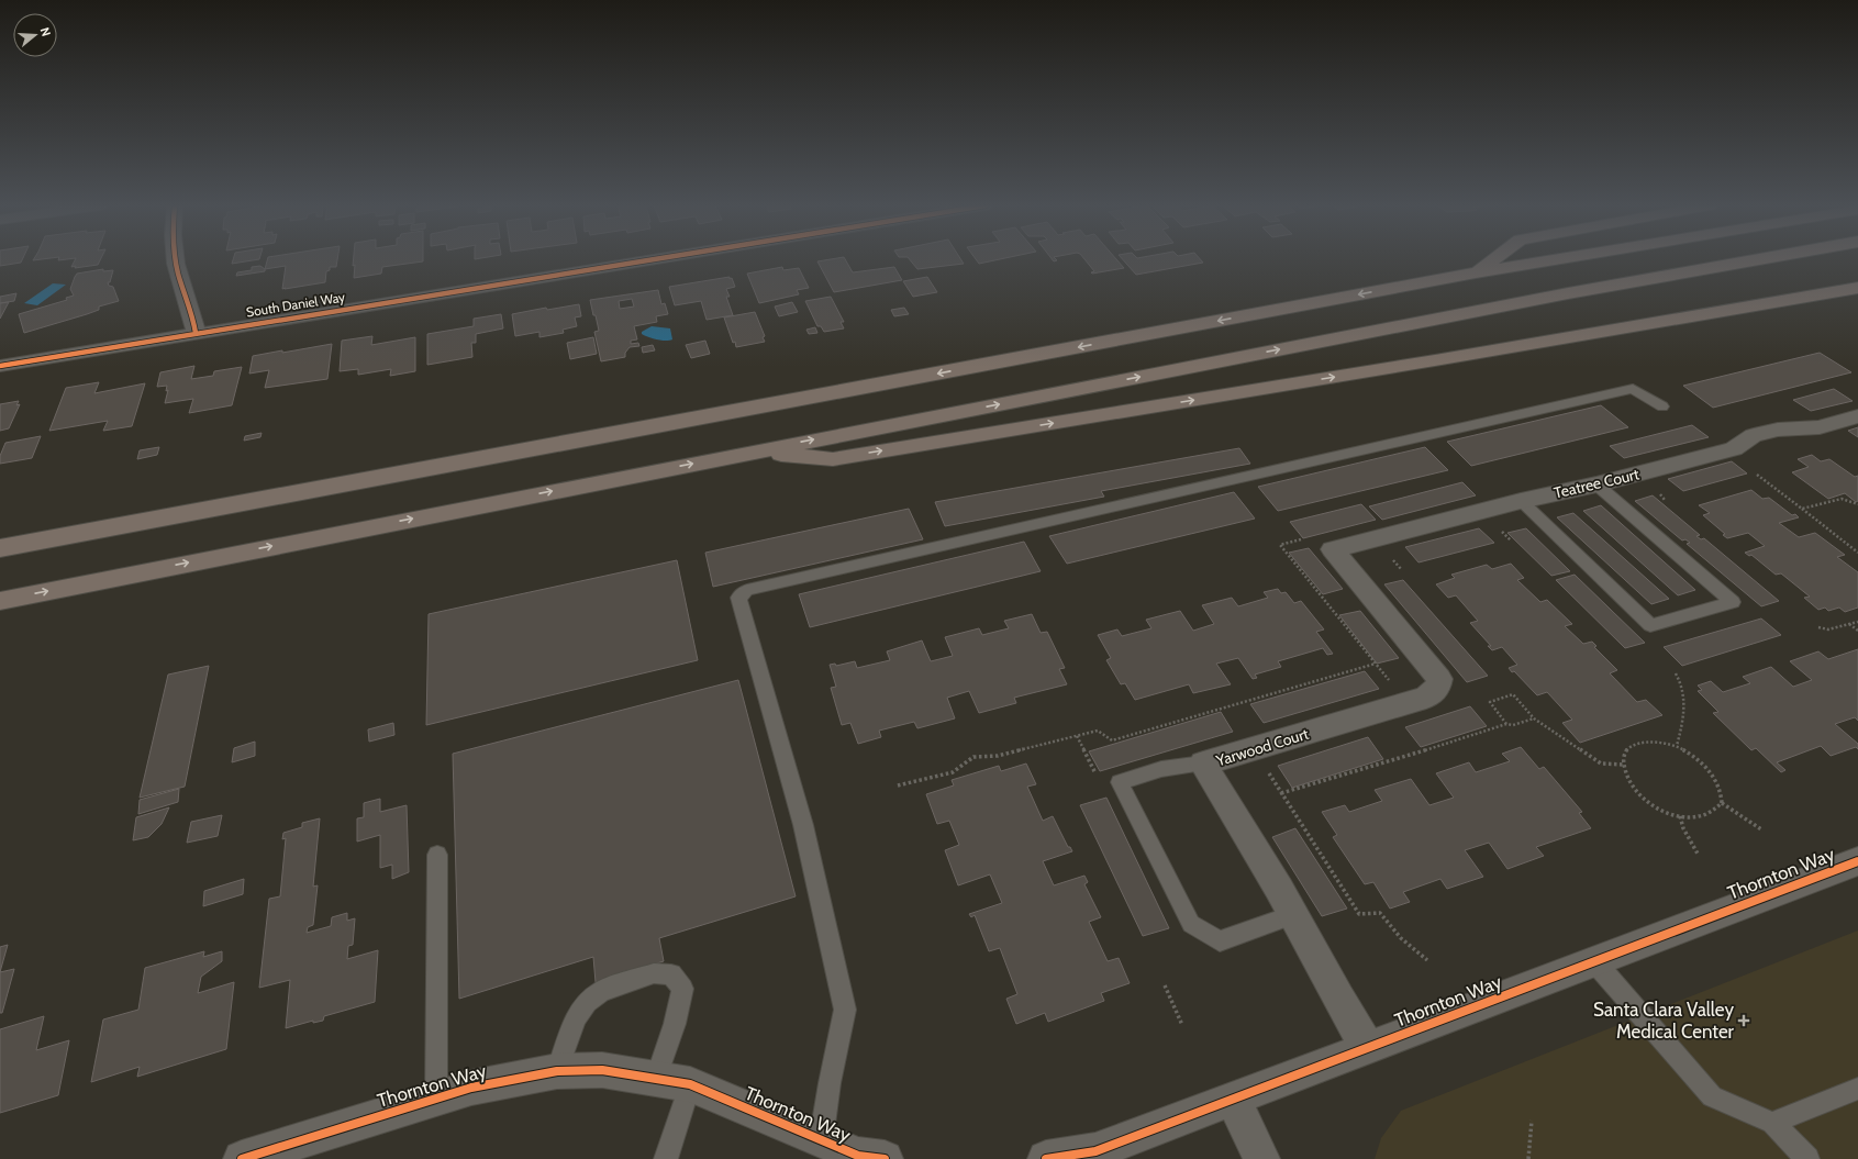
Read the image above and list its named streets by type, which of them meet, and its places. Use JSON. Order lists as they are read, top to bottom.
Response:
{
  "streets": {
    "street": [
      "South Daniel Way",
      "Teatree Court",
      "Yarwood Court",
      "Thornton Way"
    ]
  },
  "crossings": [
    ["Teatree Court", "Yarwood Court"],
    ["Yarwood Court", "Thornton Way"]
  ],
  "places": {
    "health": ["Santa Clara Valley Medical Center"]
  },
  "north": "right"
}
